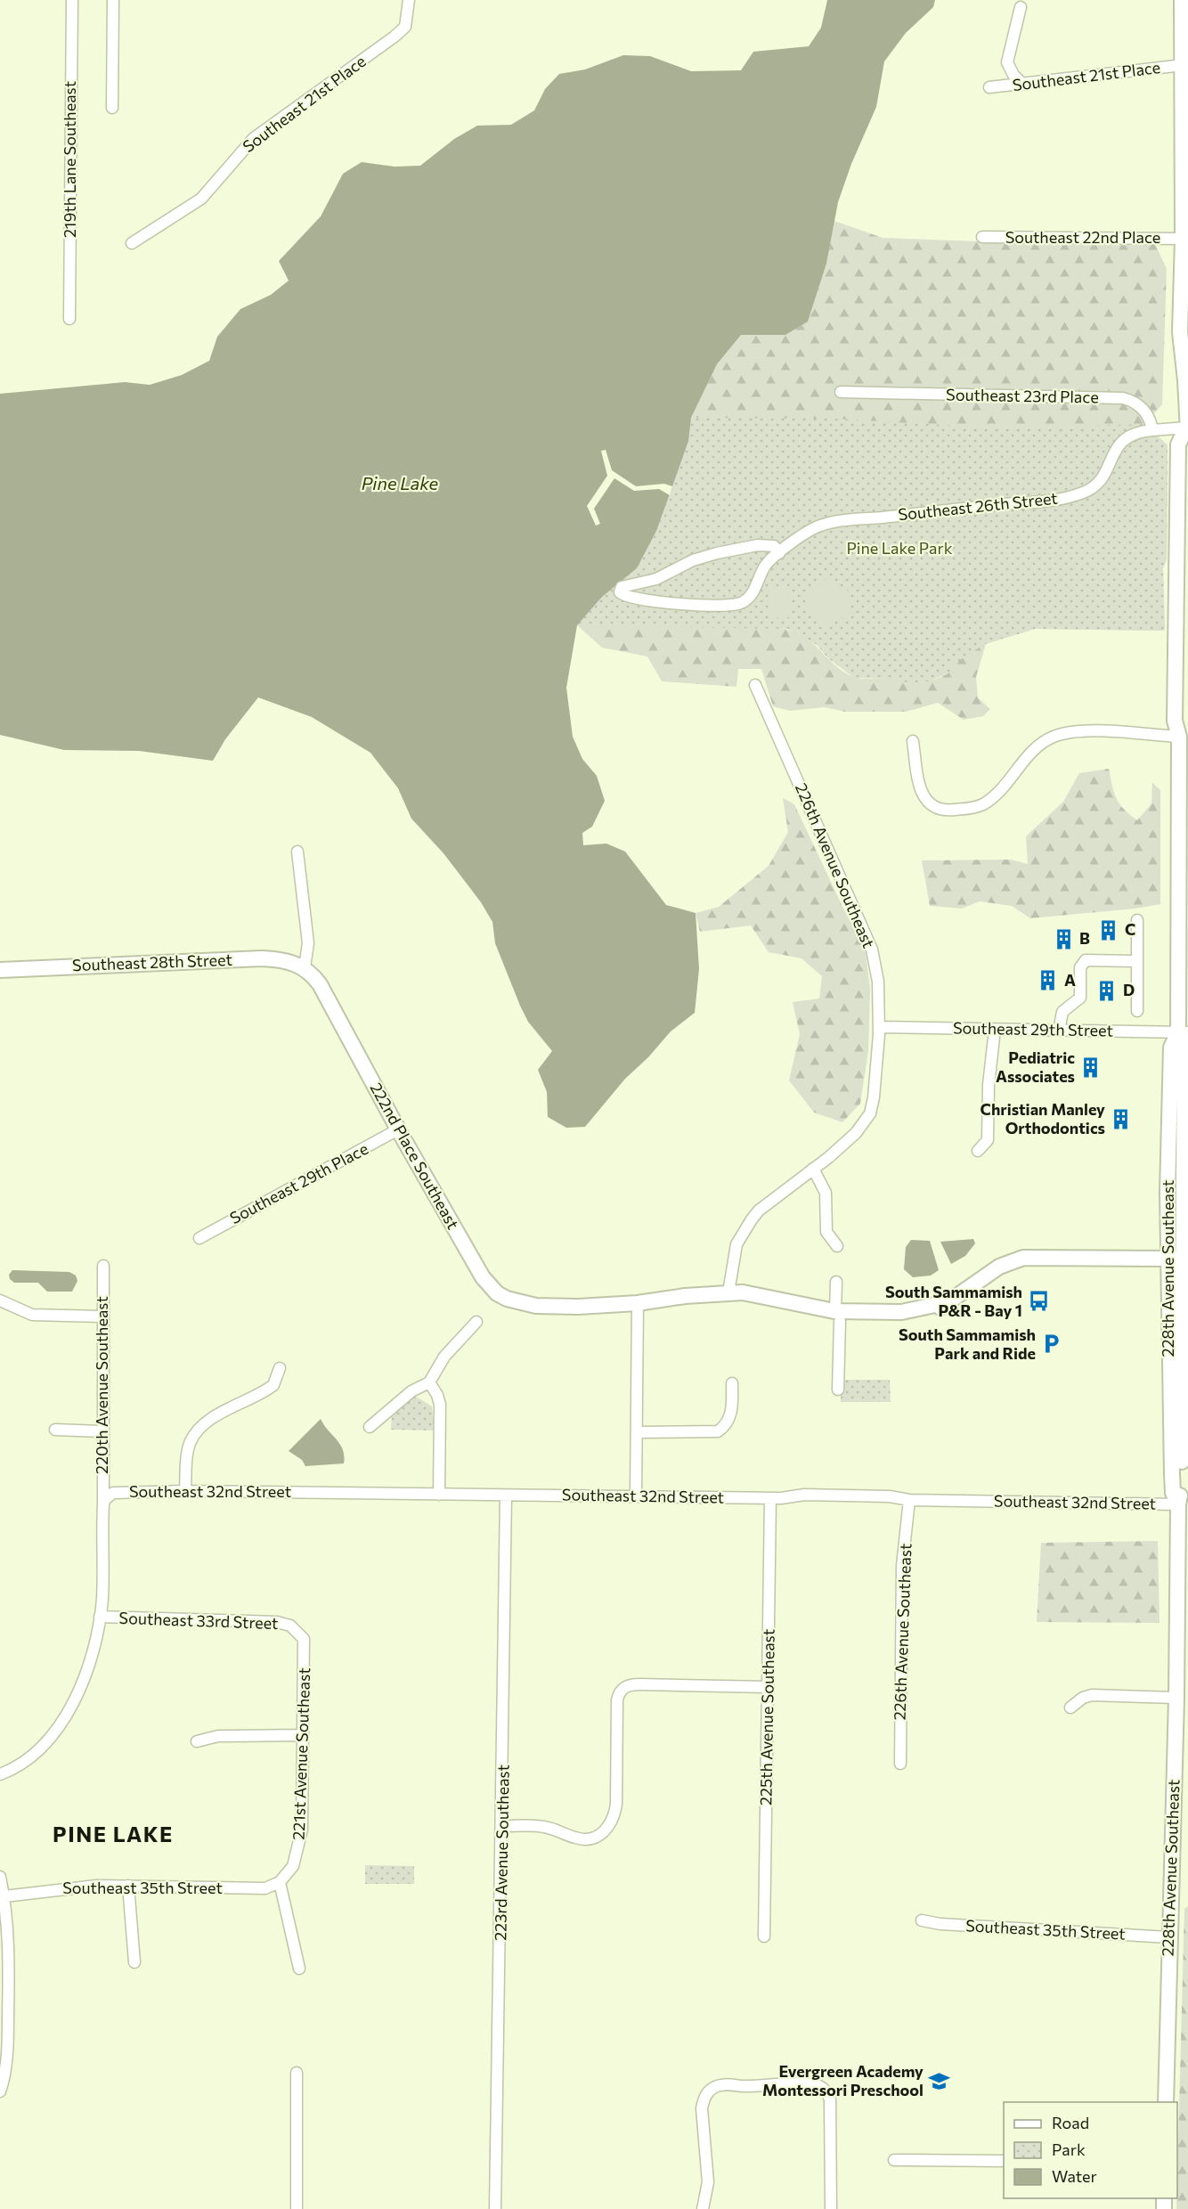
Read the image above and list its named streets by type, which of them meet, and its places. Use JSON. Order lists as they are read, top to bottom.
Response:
{
  "streets": {
    "main road": ["Southeast 28th Street", "222nd Place Southeast", "228th Avenue Southeast"],
    "street": [
      "Southeast 21st Place",
      "219th Lane Southeast",
      "Southeast 22nd Place",
      "Southeast 23rd Place",
      "Southeast 26th Street",
      "226th Avenue Southeast",
      "Southeast 29th Street",
      "Southeast 29th Place",
      "220th Avenue Southeast",
      "Southeast 32nd Street",
      "Southeast 33rd Street",
      "225th Avenue Southeast",
      "221st Avenue Southeast",
      "223rd Avenue Southeast",
      "Southeast 35th Street"
    ]
  },
  "crossings": [
    ["Southeast 21st Place", "228th Avenue Southeast"],
    ["Southeast 22nd Place", "228th Avenue Southeast"],
    ["Southeast 23rd Place", "Southeast 26th Street"],
    ["226th Avenue Southeast", "Southeast 29th Street"],
    ["226th Avenue Southeast", "Southeast 32nd Street"],
    ["Southeast 28th Street", "222nd Place Southeast"],
    ["Southeast 29th Street", "228th Avenue Southeast"],
    ["222nd Place Southeast", "Southeast 29th Place"],
    ["228th Avenue Southeast", "Southeast 32nd Street"],
    ["228th Avenue Southeast", "Southeast 35th Street"],
    ["220th Avenue Southeast", "Southeast 32nd Street"],
    ["220th Avenue Southeast", "Southeast 33rd Street"],
    ["Southeast 32nd Street", "225th Avenue Southeast"],
    ["Southeast 32nd Street", "223rd Avenue Southeast"],
    ["Southeast 33rd Street", "221st Avenue Southeast"],
    ["221st Avenue Southeast", "Southeast 35th Street"]
  ],
  "districts": ["PINE LAKE"],
  "water": ["Pine Lake"],
  "parks": ["Pine Lake Park"],
  "places": {
    "building": [
      "C",
      "B",
      "A",
      "D",
      "Pediatric Associates",
      "Christian Manley Orthodontics"
    ],
    "bus stop": ["South Sammamish P&R - Bay 1"],
    "parking": ["South Sammamish Park and Ride"],
    "school or university": ["Evergreen Academy Montessori Preschool"]
  },
  "legend": ["Road", "Park", "Water"]
}
